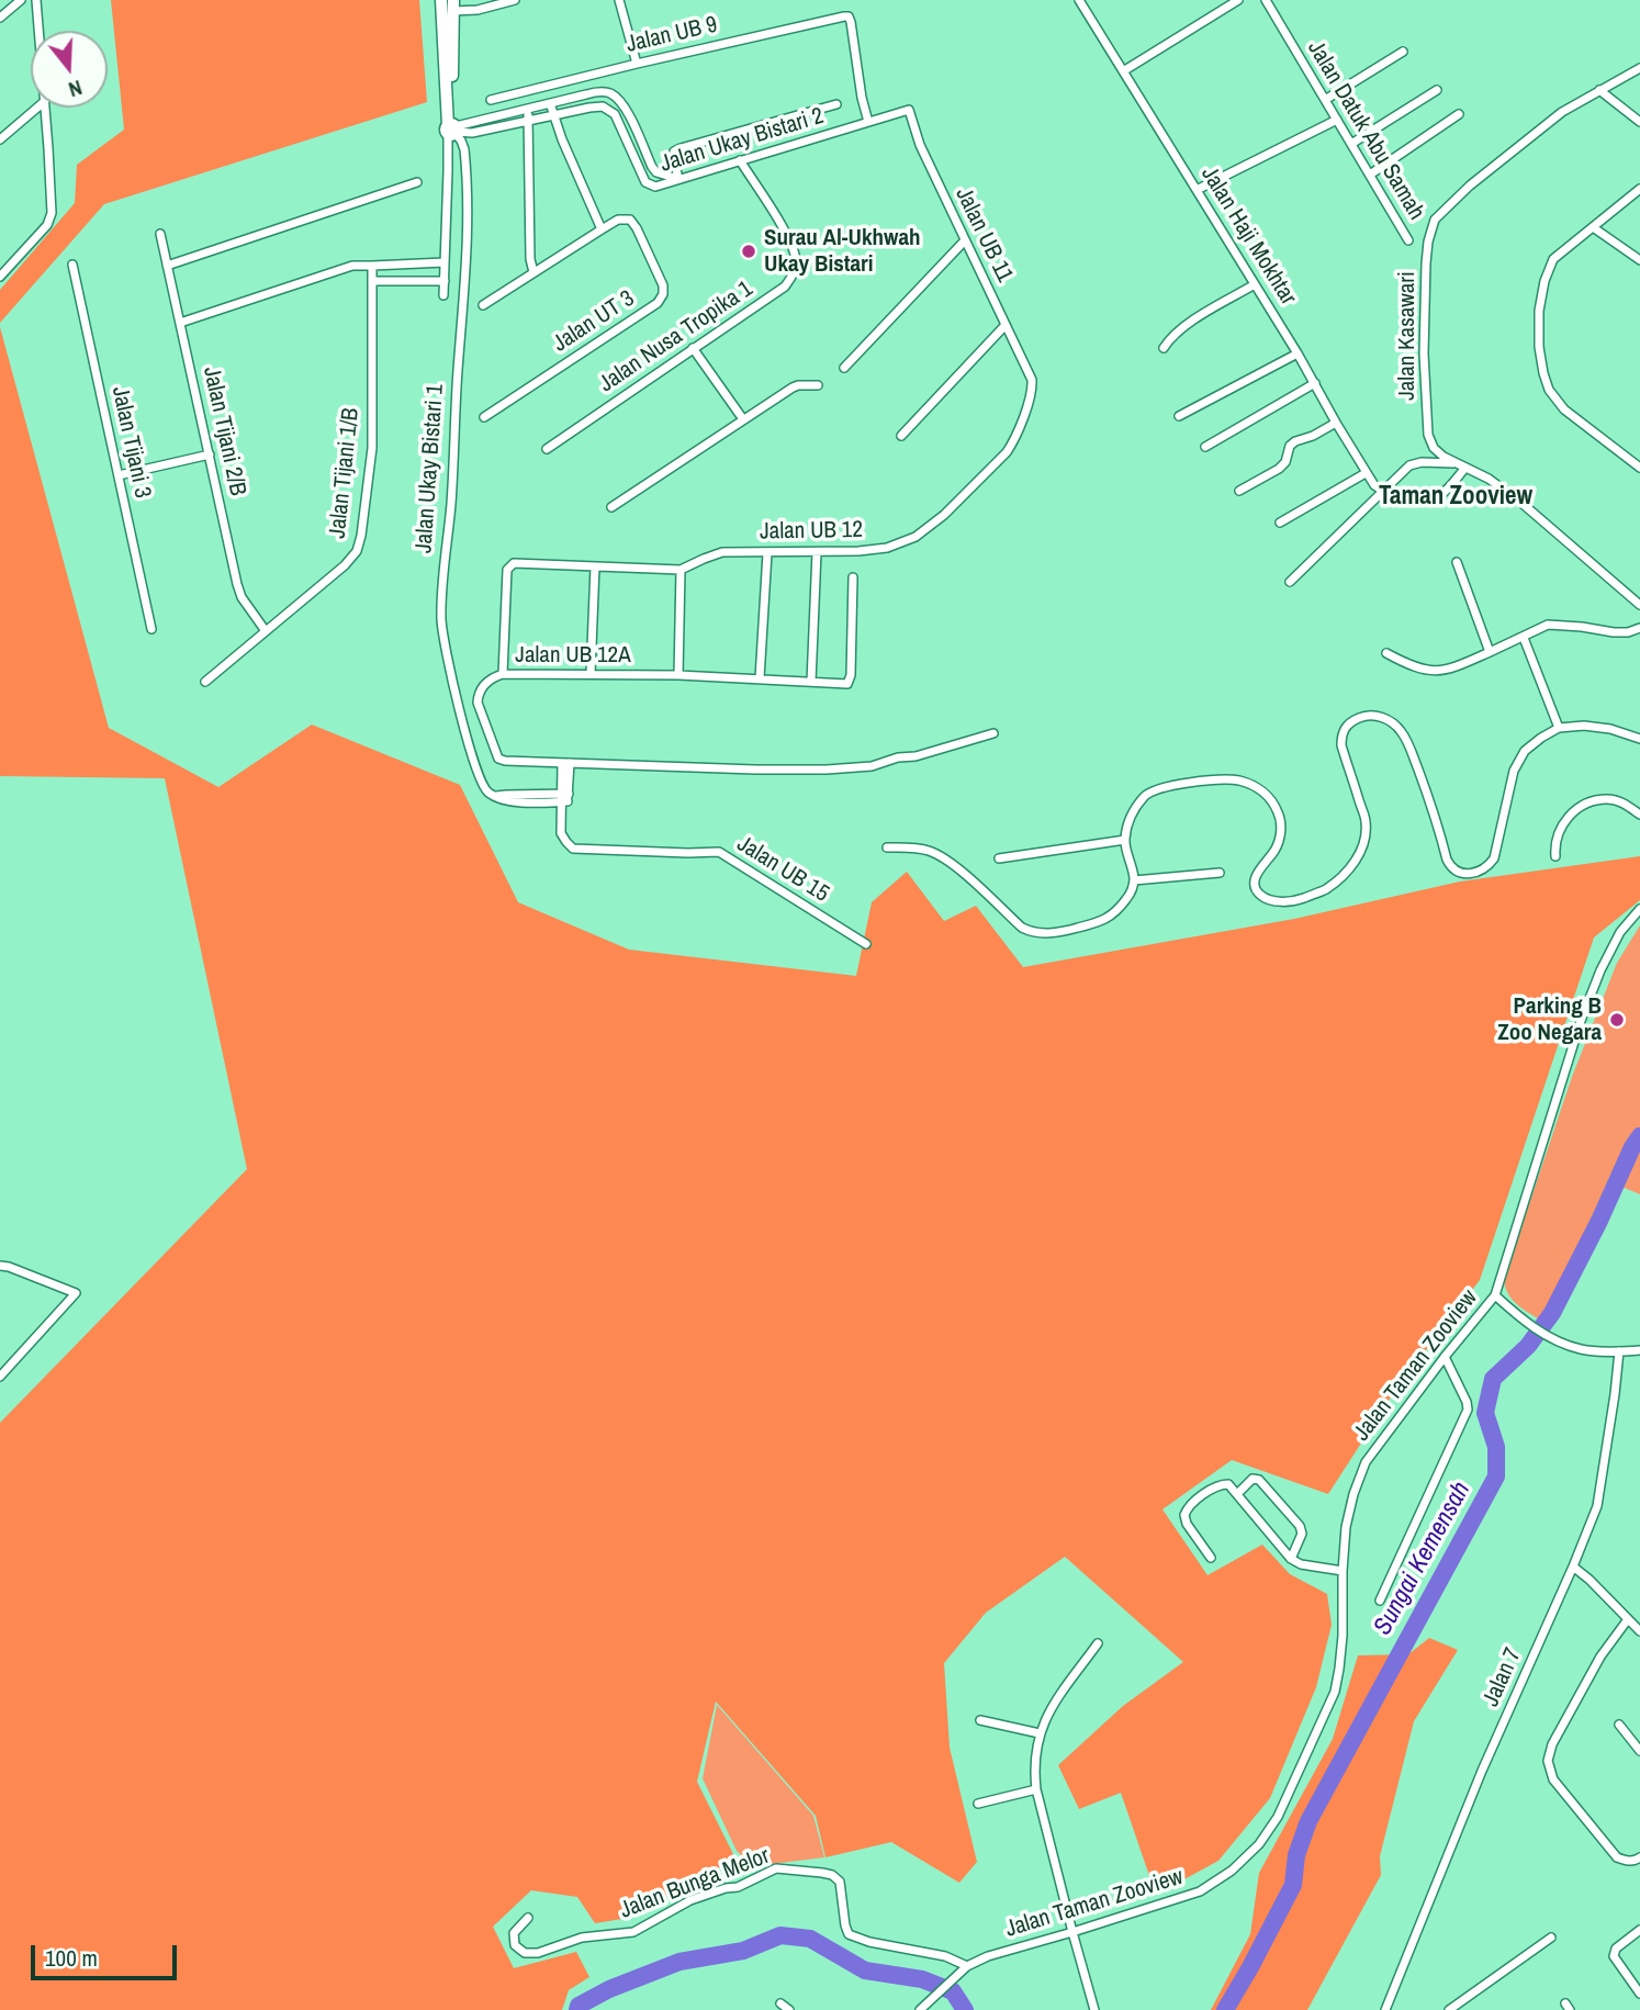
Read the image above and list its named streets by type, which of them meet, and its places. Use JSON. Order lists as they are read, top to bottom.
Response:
{
  "streets": {
    "street": [
      "Jalan UB 9",
      "Jalan Datuk Abu Samah",
      "Jalan Ukay Bistari 2",
      "Jalan UB 11",
      "Jalan Haji Mokhtar",
      "Jalan UT 3",
      "Jalan Kasawari",
      "Jalan Nusa Tropika 1",
      "Jalan Tijani 2/B",
      "Jalan Tijani 3",
      "Jalan Ukay Bistari 1",
      "Jalan Tijani 1/B",
      "Jalan UB 12",
      "Jalan UB 12A",
      "Jalan UB 15",
      "Jalan Taman Zooview",
      "Jalan 7",
      "Jalan Bunga Melor"
    ]
  },
  "crossings": [
    ["Jalan UB 9", "Jalan Ukay Bistari 2"],
    ["Jalan Ukay Bistari 2", "Jalan UB 11"],
    ["Jalan Ukay Bistari 2", "Jalan Nusa Tropika 1"],
    ["Jalan Ukay Bistari 2", "Jalan Ukay Bistari 1"],
    ["Jalan UB 11", "Jalan UB 12"],
    ["Jalan Tijani 2/B", "Jalan Tijani 1/B"],
    ["Jalan Ukay Bistari 1", "Jalan UB 15"],
    ["Jalan UB 12", "Jalan UB 12A"],
    ["Jalan UB 12A", "Jalan UB 15"],
    ["Jalan Taman Zooview", "Jalan Bunga Melor"]
  ],
  "districts": ["Taman Zooview"],
  "water": ["Sungai Kemensah"],
  "places": ["Surau Al-Ukhwah Ukay Bistari", "Parking B Zoo Negara"],
  "scale_bar": "100 m",
  "north": "bottom"
}
